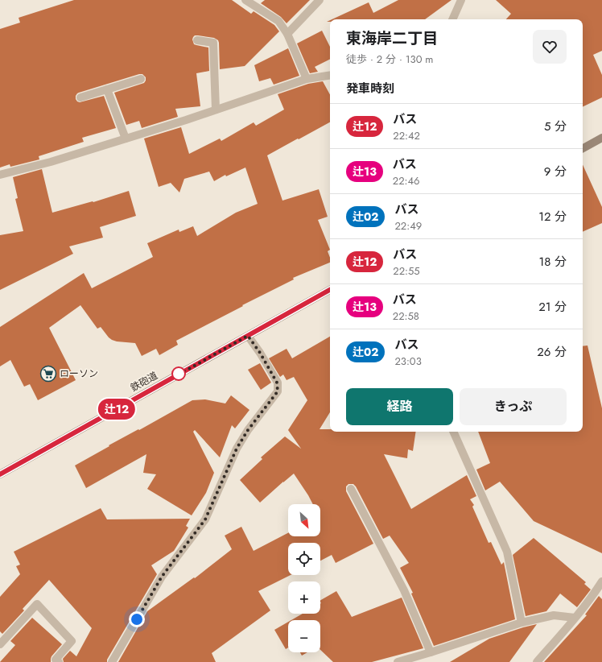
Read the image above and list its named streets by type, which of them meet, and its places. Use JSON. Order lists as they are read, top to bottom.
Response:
{
  "streets": {
    "street": ["鉄砲道"]
  },
  "places": {
    "supermarket": ["ローソン"]
  },
  "lines": ["bus line 辻12"],
  "north": "bottom right",
  "page": {
    "on_map": "辻12",
    "heading": [
      ["東海岸二丁目", "徒歩 · 2 分 · 130 m"],
      "発車時刻"
    ],
    "list": [
      {
        "mark": "辻12",
        "name": "バス",
        "note": "22:42",
        "value": "5 分"
      },
      {
        "mark": "辻13",
        "name": "バス",
        "note": "22:46",
        "value": "9 分"
      },
      {
        "mark": "辻02",
        "name": "バス",
        "note": "22:49",
        "value": "12 分"
      },
      {
        "mark": "辻12",
        "name": "バス",
        "note": "22:55",
        "value": "18 分"
      },
      {
        "mark": "辻13",
        "name": "バス",
        "note": "22:58",
        "value": "21 分"
      },
      {
        "mark": "辻02",
        "name": "バス",
        "note": "23:03",
        "value": "26 分"
      }
    ],
    "buttons": ["経路", "きっぷ"],
    "map_buttons": ["+", "−"]
  }
}
